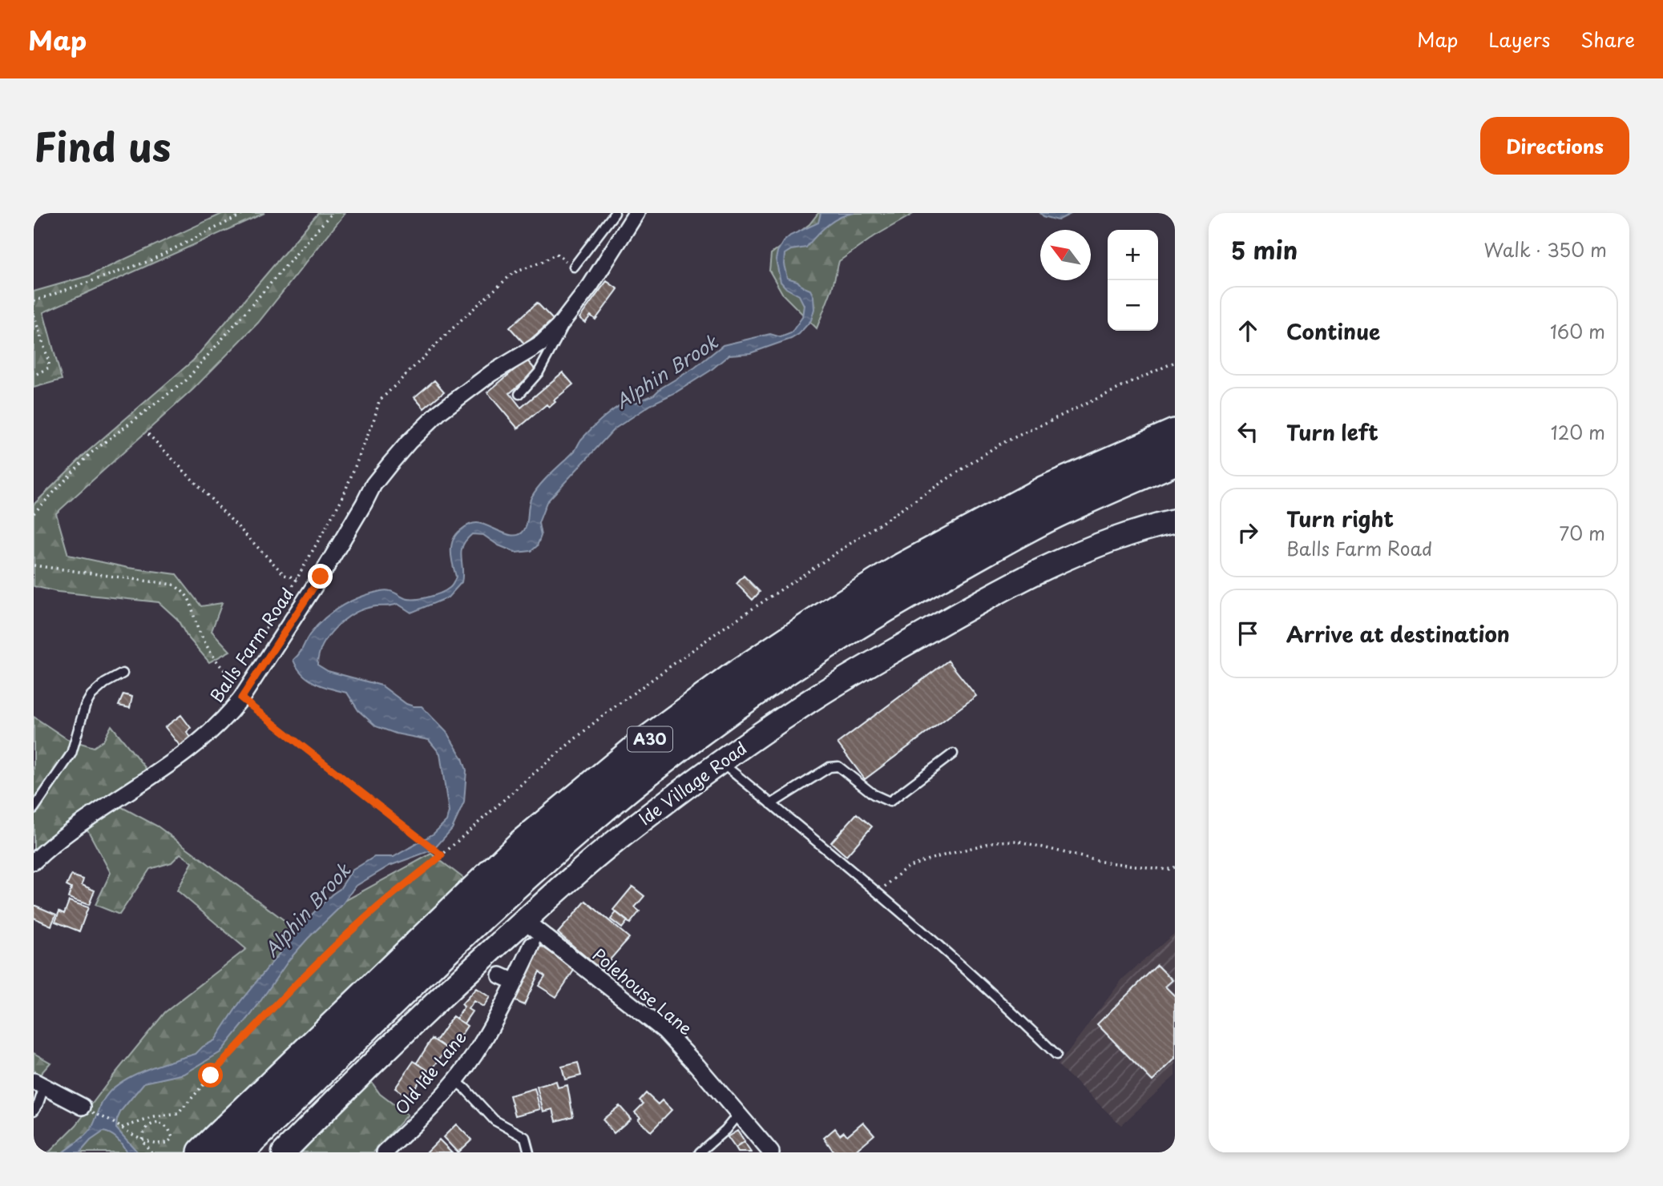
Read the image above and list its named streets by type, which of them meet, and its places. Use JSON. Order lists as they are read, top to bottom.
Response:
{
  "streets": {
    "highway": ["A30"],
    "street": [
      "Balls Farm Road",
      "Ide Village Road",
      "Polehouse Lane",
      "Old Ide Lane"
    ]
  },
  "crossings": [
    ["Ide Village Road", "Polehouse Lane"]
  ],
  "water": ["Alphin Brook"],
  "north": "top left",
  "page": {
    "header": "Map",
    "nav": ["Map", "Layers", "Share"],
    "title": "Find us",
    "buttons": "Directions",
    "heading": ["5 min", "Walk · 350 m"],
    "map_buttons": ["+", "−"],
    "list": [
      ["Continue", "160 m"],
      ["Turn left", "120 m"],
      ["Turn right", "Balls Farm Road", "70 m"],
      "Arrive at destination"
    ]
  }
}
